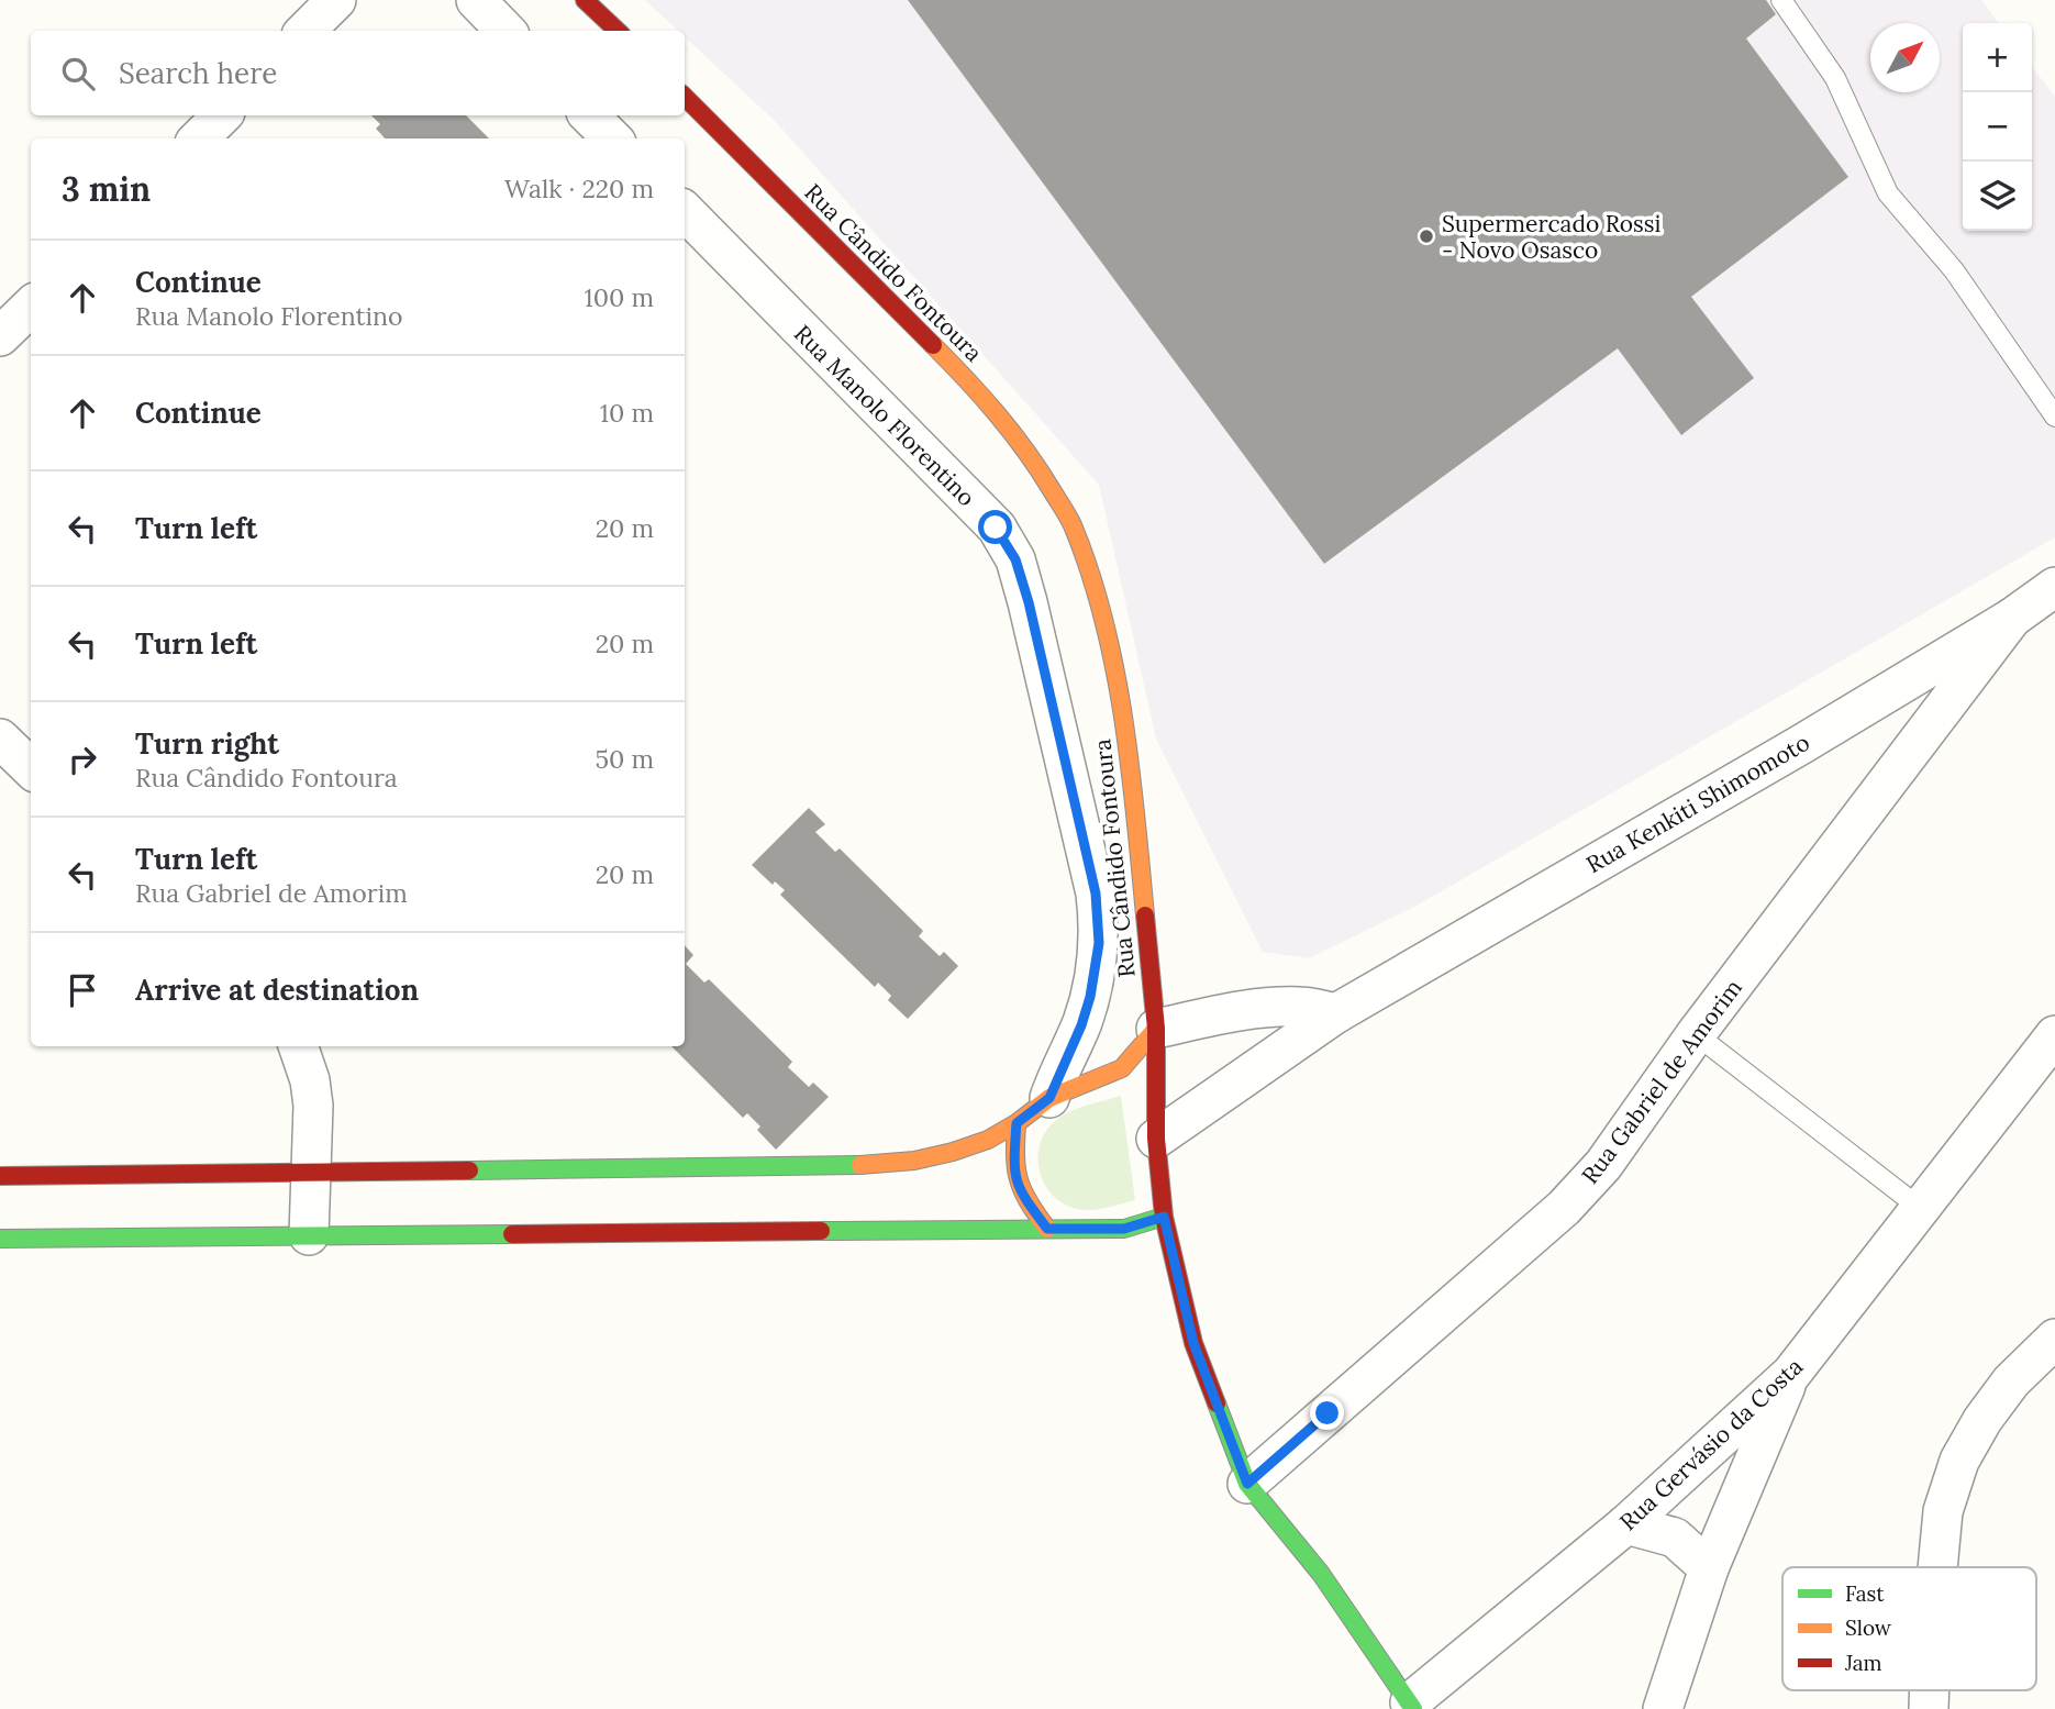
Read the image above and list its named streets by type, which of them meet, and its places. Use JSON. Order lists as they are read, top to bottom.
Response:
{
  "streets": {
    "street": [
      "Rua Cândido Fontoura",
      "Rua Manolo Florentino",
      "Rua Kenkiti Shimomoto",
      "Rua Gabriel de Amorim",
      "Rua Gervásio da Costa"
    ]
  },
  "crossings": [
    ["Rua Cândido Fontoura", "Rua Kenkiti Shimomoto"],
    ["Rua Cândido Fontoura", "Rua Gabriel de Amorim"],
    ["Rua Cândido Fontoura", "Rua Gervásio da Costa"],
    ["Rua Kenkiti Shimomoto", "Rua Gabriel de Amorim"]
  ],
  "places": ["Supermercado Rossi - Novo Osasco"],
  "legend": ["Fast", "Slow", "Jam"],
  "north": "top right",
  "page": {
    "map_buttons": ["+", "−"],
    "search": "Search here",
    "heading": ["3 min", "Walk · 220 m"],
    "list": [
      ["Continue", "Rua Manolo Florentino", "100 m"],
      ["Continue", "10 m"],
      ["Turn left", "20 m"],
      ["Turn left", "20 m"],
      ["Turn right", "Rua Cândido Fontoura", "50 m"],
      ["Turn left", "Rua Gabriel de Amorim", "20 m"],
      "Arrive at destination"
    ]
  }
}
